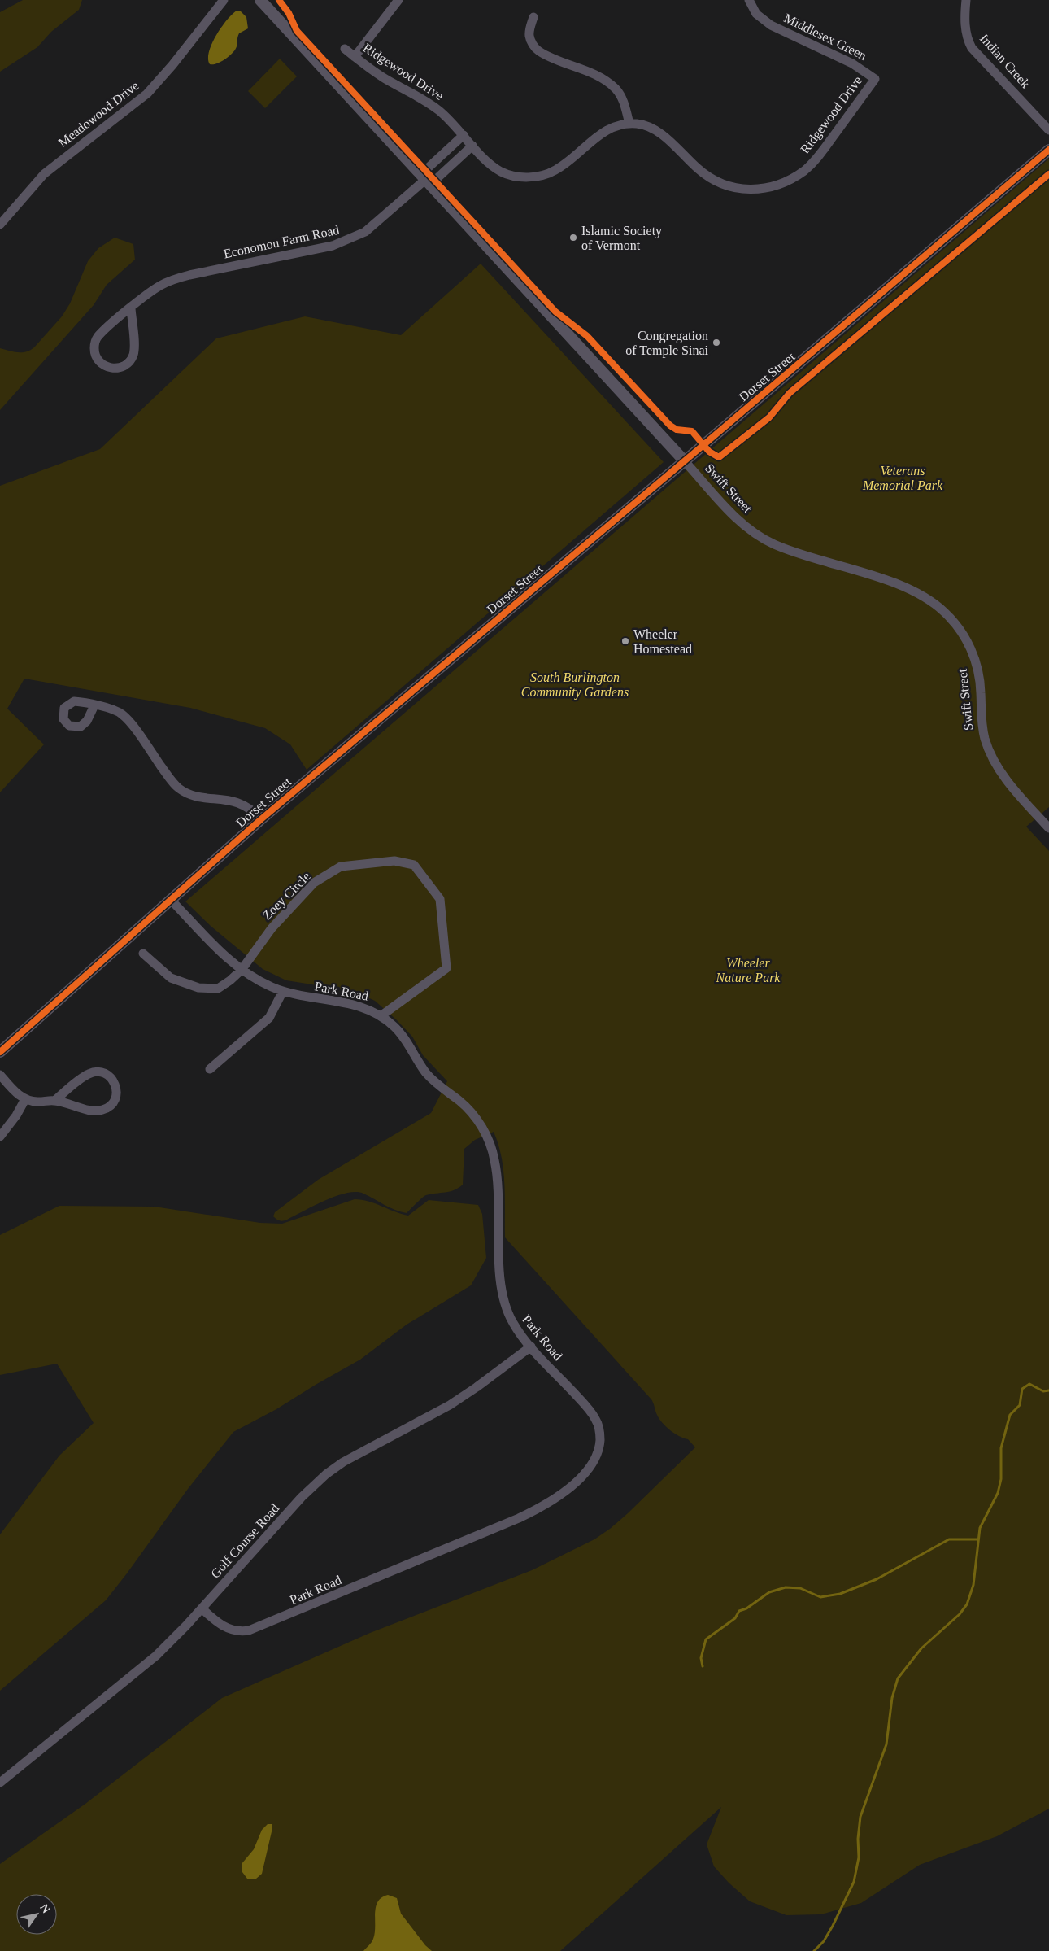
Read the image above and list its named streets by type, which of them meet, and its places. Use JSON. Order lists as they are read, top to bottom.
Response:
{
  "streets": {
    "street": [
      "Middlesex Green",
      "Indian Creek",
      "Ridgewood Drive",
      "Meadowood Drive",
      "Economou Farm Road",
      "Dorset Street",
      "Swift Street",
      "Zoey Circle",
      "Park Road",
      "Golf Course Road"
    ]
  },
  "crossings": [
    ["Middlesex Green", "Ridgewood Drive"],
    ["Economou Farm Road", "Swift Street"],
    ["Dorset Street", "Swift Street"],
    ["Dorset Street", "Park Road"],
    ["Zoey Circle", "Park Road"],
    ["Park Road", "Golf Course Road"]
  ],
  "parks": ["Veterans Memorial Park", "South Burlington Community Gardens", "Wheeler Nature Park"],
  "places": ["Islamic Society of Vermont", "Congregation of Temple Sinai", "Wheeler Homestead"],
  "north": "top right"
}
